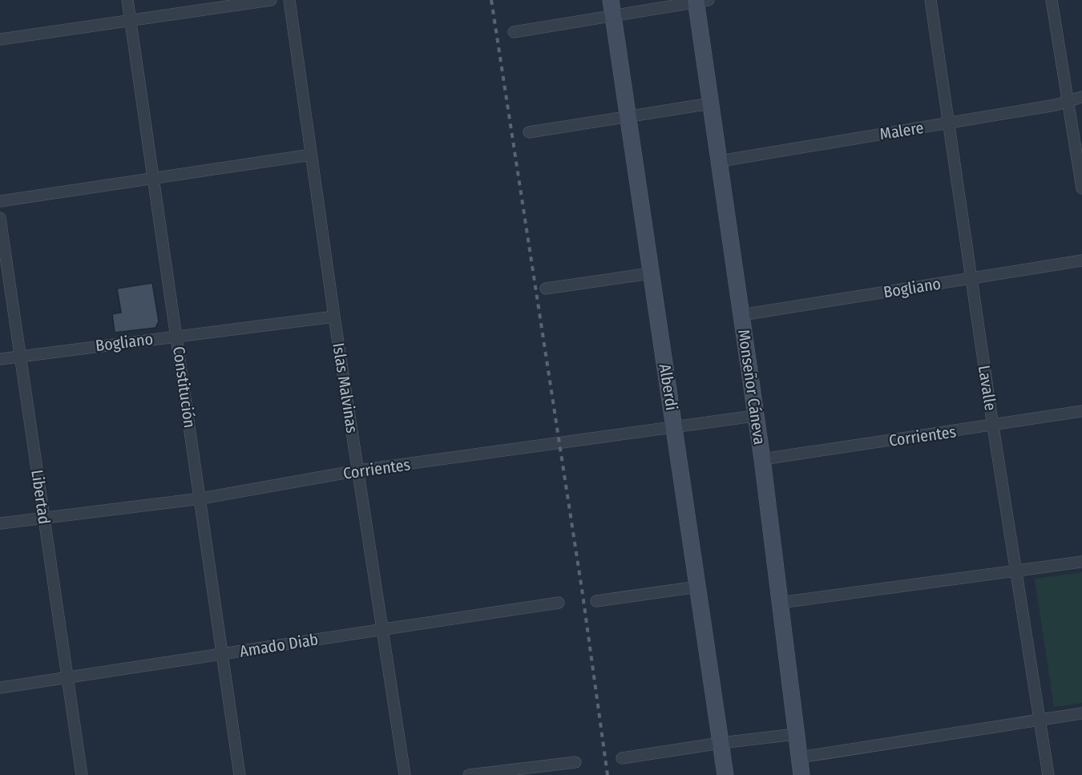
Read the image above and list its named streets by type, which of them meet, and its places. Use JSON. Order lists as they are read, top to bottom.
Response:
{
  "streets": {
    "street": [
      "Malere",
      "Bogliano",
      "Constitución",
      "Alberdi",
      "Monseñor Cáneva",
      "Islas Malvinas",
      "Lavalle",
      "Corrientes",
      "Libertad",
      "Amado Diab"
    ]
  },
  "crossings": [
    ["Malere", "Monseñor Cáneva"],
    ["Malere", "Lavalle"],
    ["Bogliano", "Constitución"],
    ["Bogliano", "Monseñor Cáneva"],
    ["Bogliano", "Islas Malvinas"],
    ["Bogliano", "Lavalle"],
    ["Bogliano", "Libertad"],
    ["Constitución", "Corrientes"],
    ["Constitución", "Amado Diab"],
    ["Alberdi", "Corrientes"],
    ["Monseñor Cáneva", "Corrientes"],
    ["Islas Malvinas", "Corrientes"],
    ["Islas Malvinas", "Amado Diab"],
    ["Lavalle", "Corrientes"],
    ["Corrientes", "Libertad"],
    ["Libertad", "Amado Diab"]
  ]
}
